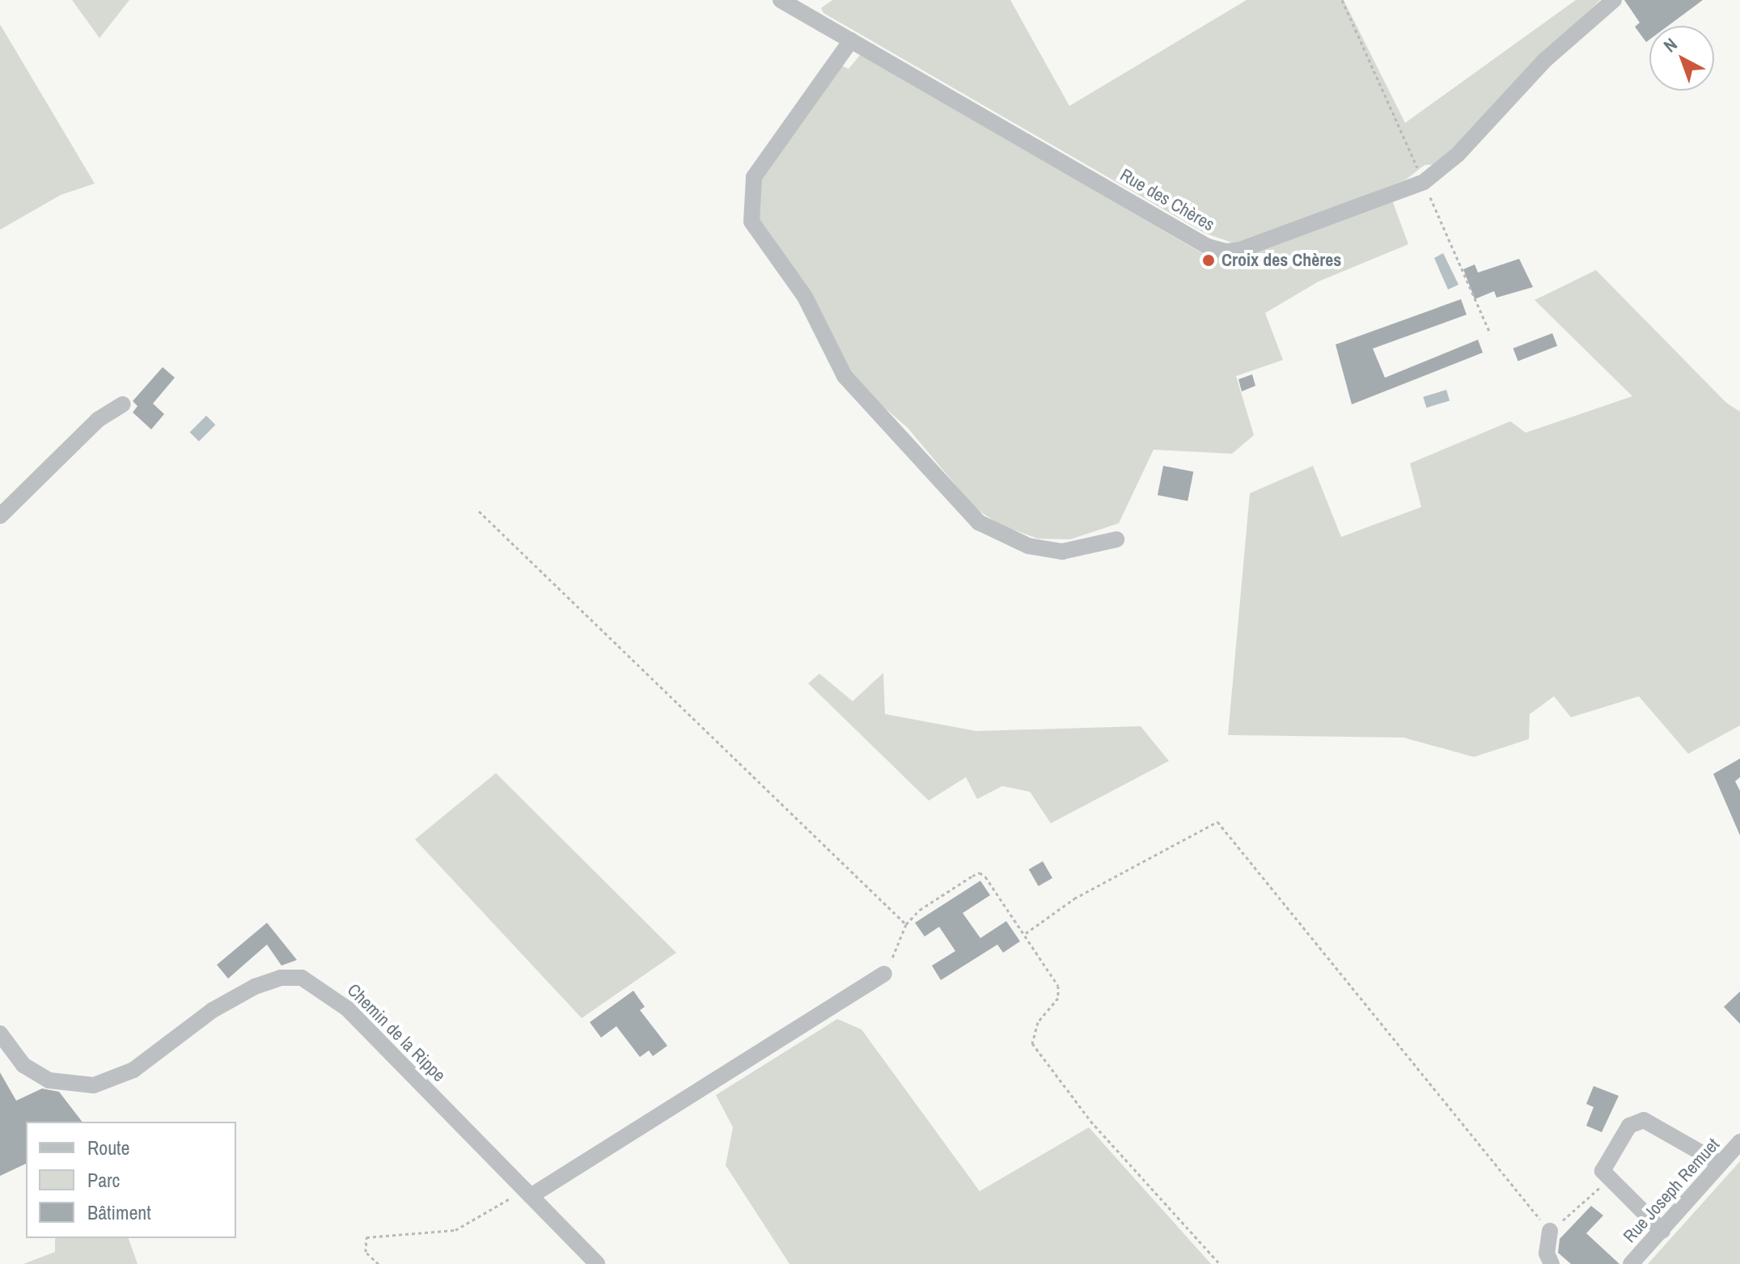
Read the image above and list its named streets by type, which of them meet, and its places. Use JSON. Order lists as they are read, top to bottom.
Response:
{
  "streets": {
    "street": ["Rue des Chères", "Chemin de la Rippe", "Rue Joseph Remuet"]
  },
  "places": ["Croix des Chères"],
  "legend": ["Route", "Parc", "Bâtiment"],
  "north": "top left"
}
